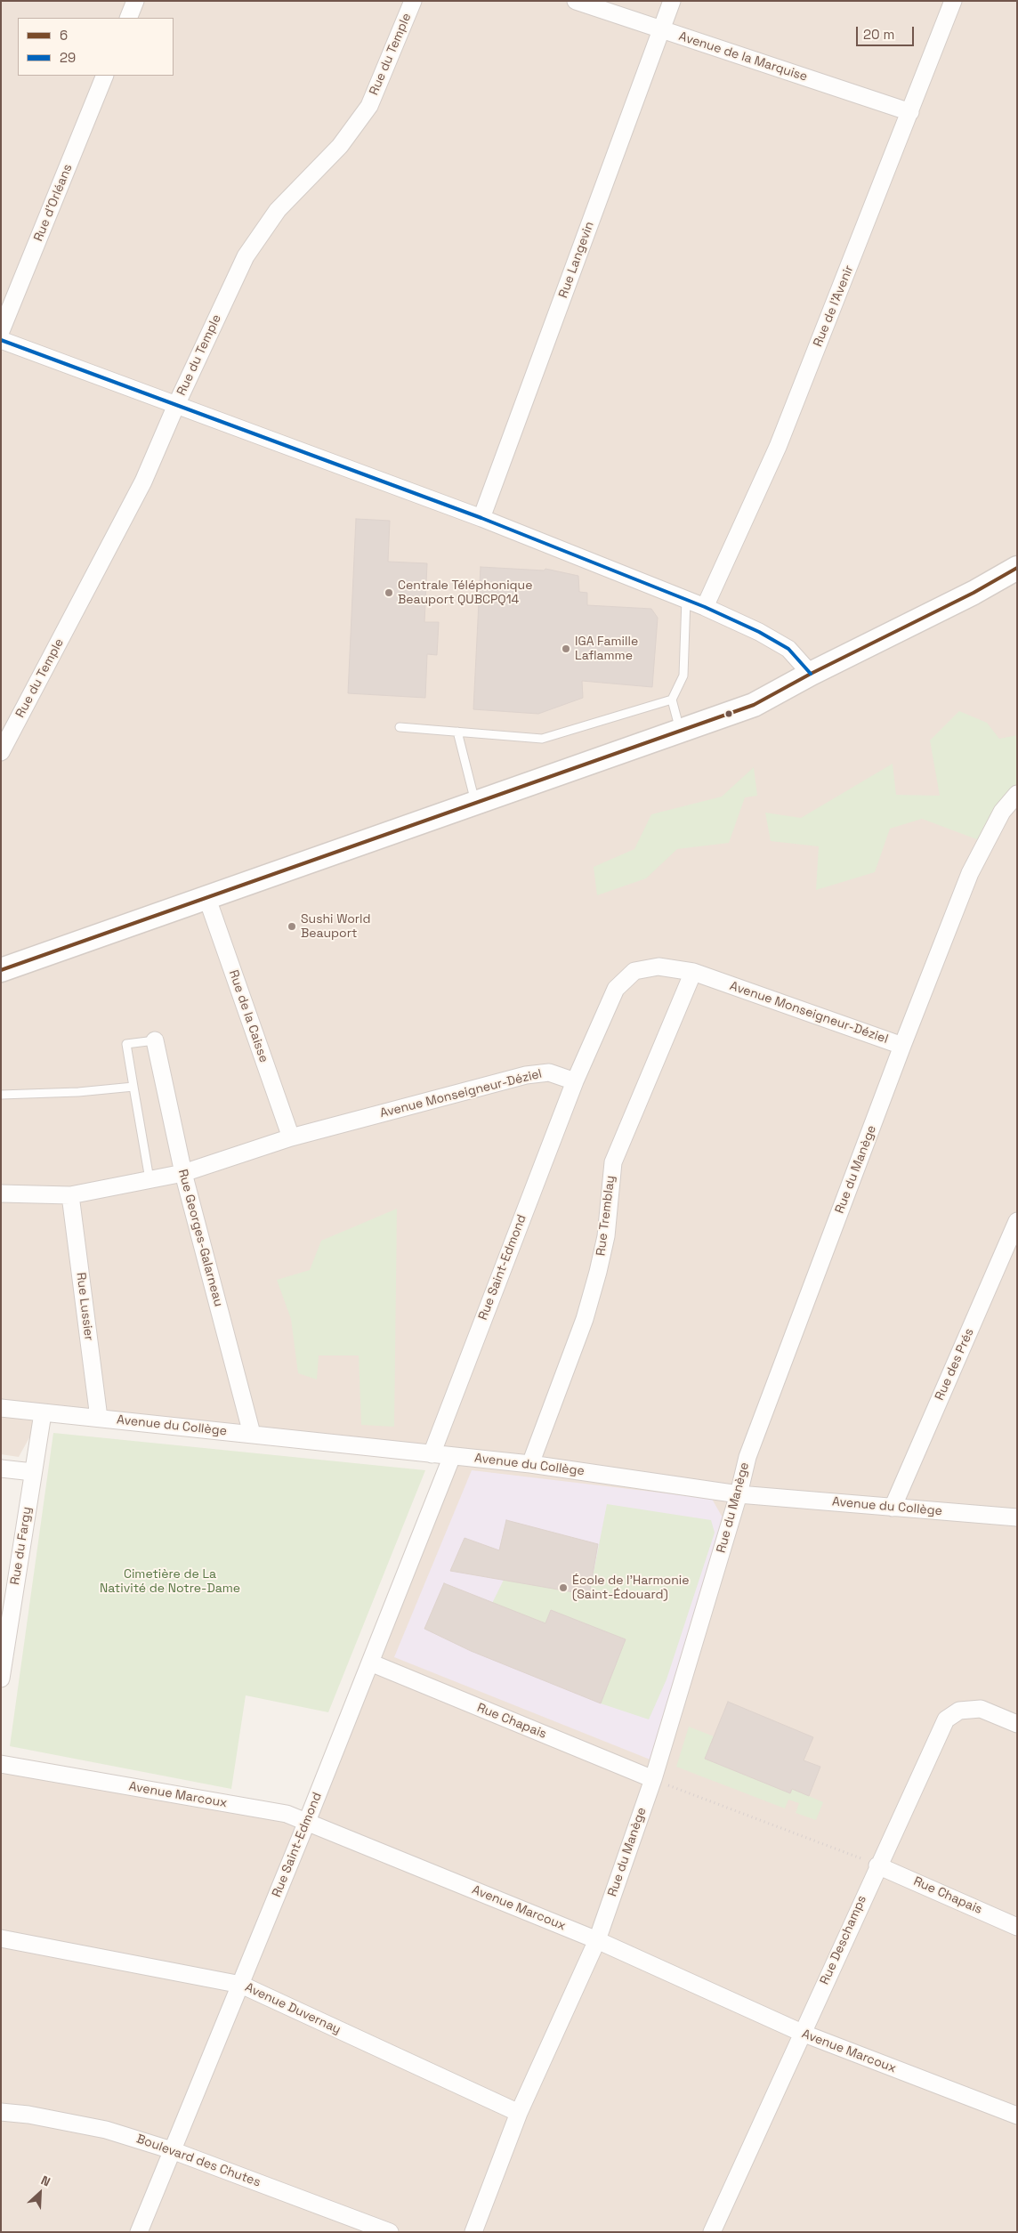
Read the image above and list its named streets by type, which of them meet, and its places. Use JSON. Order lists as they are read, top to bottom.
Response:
{
  "streets": {
    "street": [
      "Rue du Temple",
      "Avenue de la Marquise",
      "Rue d'Orléans",
      "Rue Langevin",
      "Rue de l'Avenir",
      "Avenue Monseigneur-Déziel",
      "Rue de la Caisse",
      "Rue du Manège",
      "Rue Tremblay",
      "Rue Georges-Galarneau",
      "Rue Saint-Edmond",
      "Rue Lussier",
      "Rue des Prés",
      "Avenue du Collège",
      "Rue du Fargy",
      "Rue Chapais",
      "Avenue Marcoux",
      "Rue Deschamps",
      "Avenue Duvernay",
      "Boulevard des Chutes"
    ]
  },
  "crossings": [
    ["Avenue de la Marquise", "Rue Langevin"],
    ["Avenue de la Marquise", "Rue de l'Avenir"],
    ["Avenue Monseigneur-Déziel", "Rue de la Caisse"],
    ["Avenue Monseigneur-Déziel", "Rue du Manège"],
    ["Avenue Monseigneur-Déziel", "Rue Tremblay"],
    ["Avenue Monseigneur-Déziel", "Rue Georges-Galarneau"],
    ["Avenue Monseigneur-Déziel", "Rue Saint-Edmond"],
    ["Avenue Monseigneur-Déziel", "Rue Lussier"],
    ["Rue du Manège", "Avenue du Collège"],
    ["Rue du Manège", "Rue Chapais"],
    ["Rue du Manège", "Avenue Marcoux"],
    ["Rue du Manège", "Avenue Duvernay"],
    ["Rue Tremblay", "Avenue du Collège"],
    ["Rue Georges-Galarneau", "Avenue du Collège"],
    ["Rue Saint-Edmond", "Avenue du Collège"],
    ["Rue Saint-Edmond", "Rue Chapais"],
    ["Rue Saint-Edmond", "Avenue Marcoux"],
    ["Rue Saint-Edmond", "Avenue Duvernay"],
    ["Rue Saint-Edmond", "Boulevard des Chutes"],
    ["Rue Lussier", "Avenue du Collège"],
    ["Rue des Prés", "Avenue du Collège"],
    ["Avenue du Collège", "Rue du Fargy"],
    ["Rue Chapais", "Rue Deschamps"],
    ["Avenue Marcoux", "Rue Deschamps"]
  ],
  "parks": ["Cimetière de La Nativité de Notre-Dame"],
  "places": [
    "Centrale Téléphonique Beauport QUBCPQ14",
    "IGA Famille Laflamme",
    "Sushi World Beauport",
    "École de l'Harmonie (Saint-Édouard)"
  ],
  "lines": ["transit line 29", "transit line 6"],
  "legend": ["6", "29"],
  "scale_bar": "20 m",
  "north": "top right"
}
